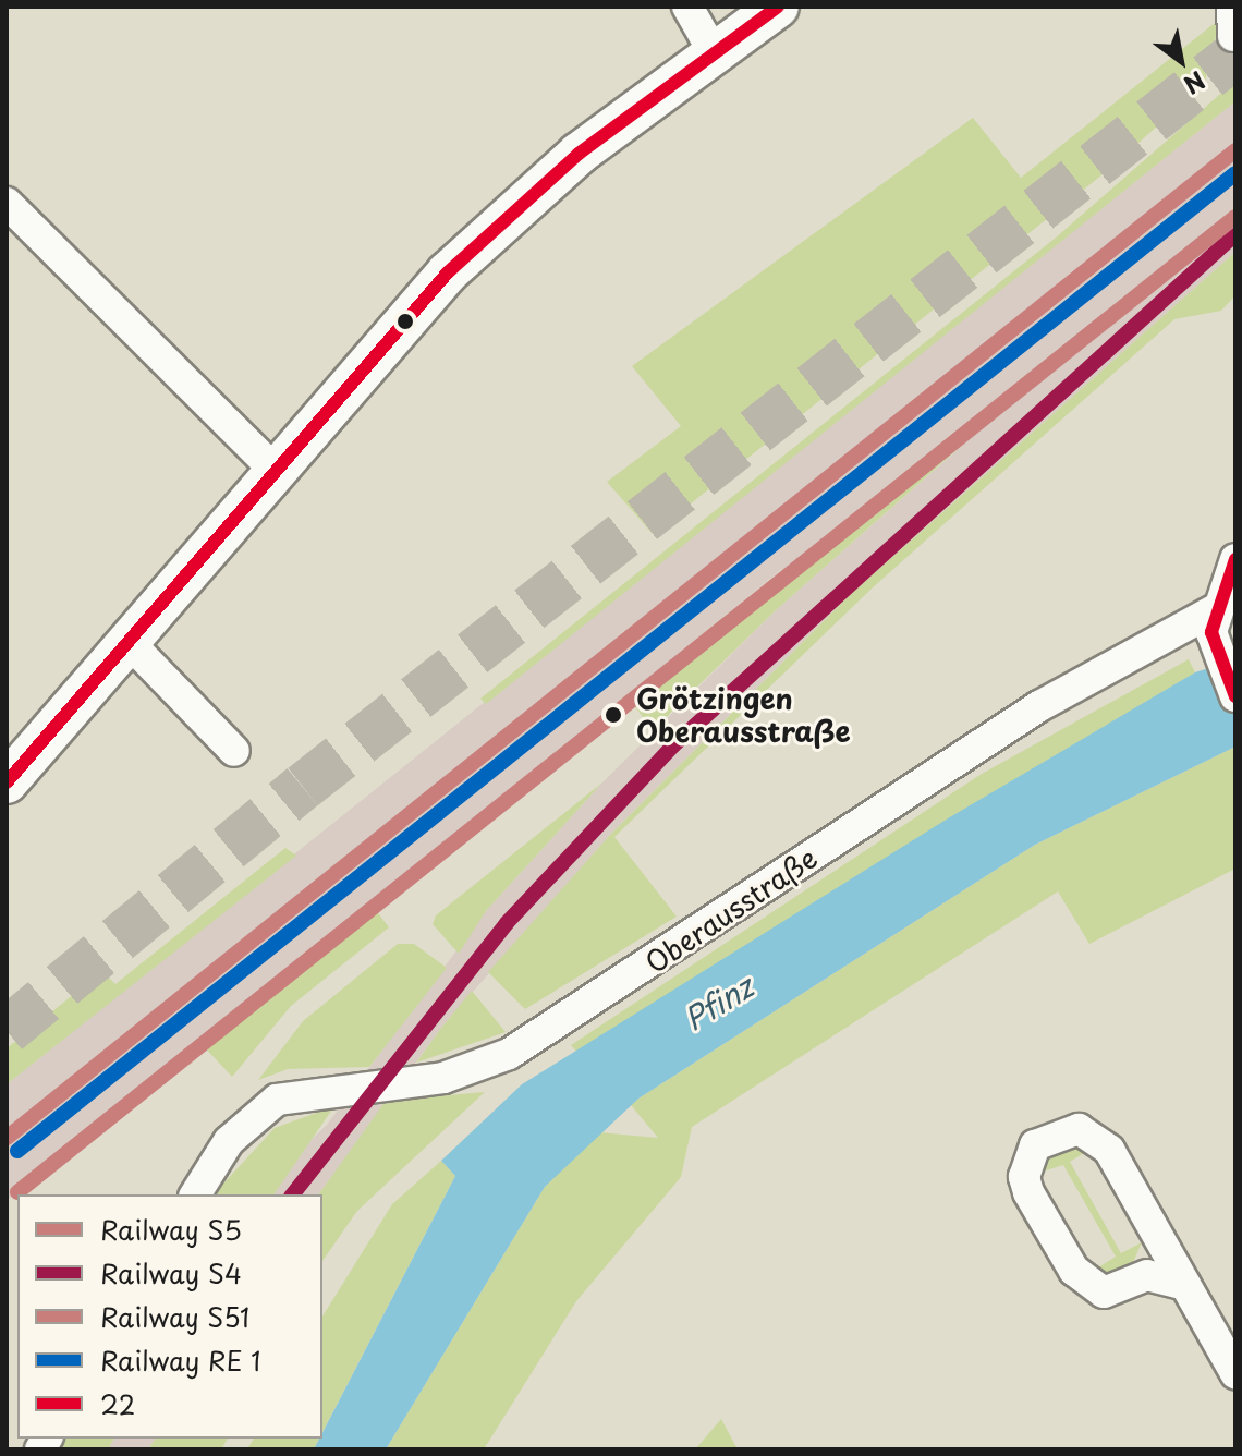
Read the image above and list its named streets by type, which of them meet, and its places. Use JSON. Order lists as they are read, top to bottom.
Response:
{
  "streets": {
    "street": ["Oberausstraße"]
  },
  "water": ["Pfinz"],
  "places": ["Grötzingen Oberausstraße"],
  "lines": [
    "transit line 22",
    "rail line S5",
    "rail line S51",
    "rail line S4"
  ],
  "legend": [
    "Railway S5",
    "Railway S4",
    "Railway S51",
    "Railway RE 1",
    "22"
  ],
  "north": "bottom right"
}
